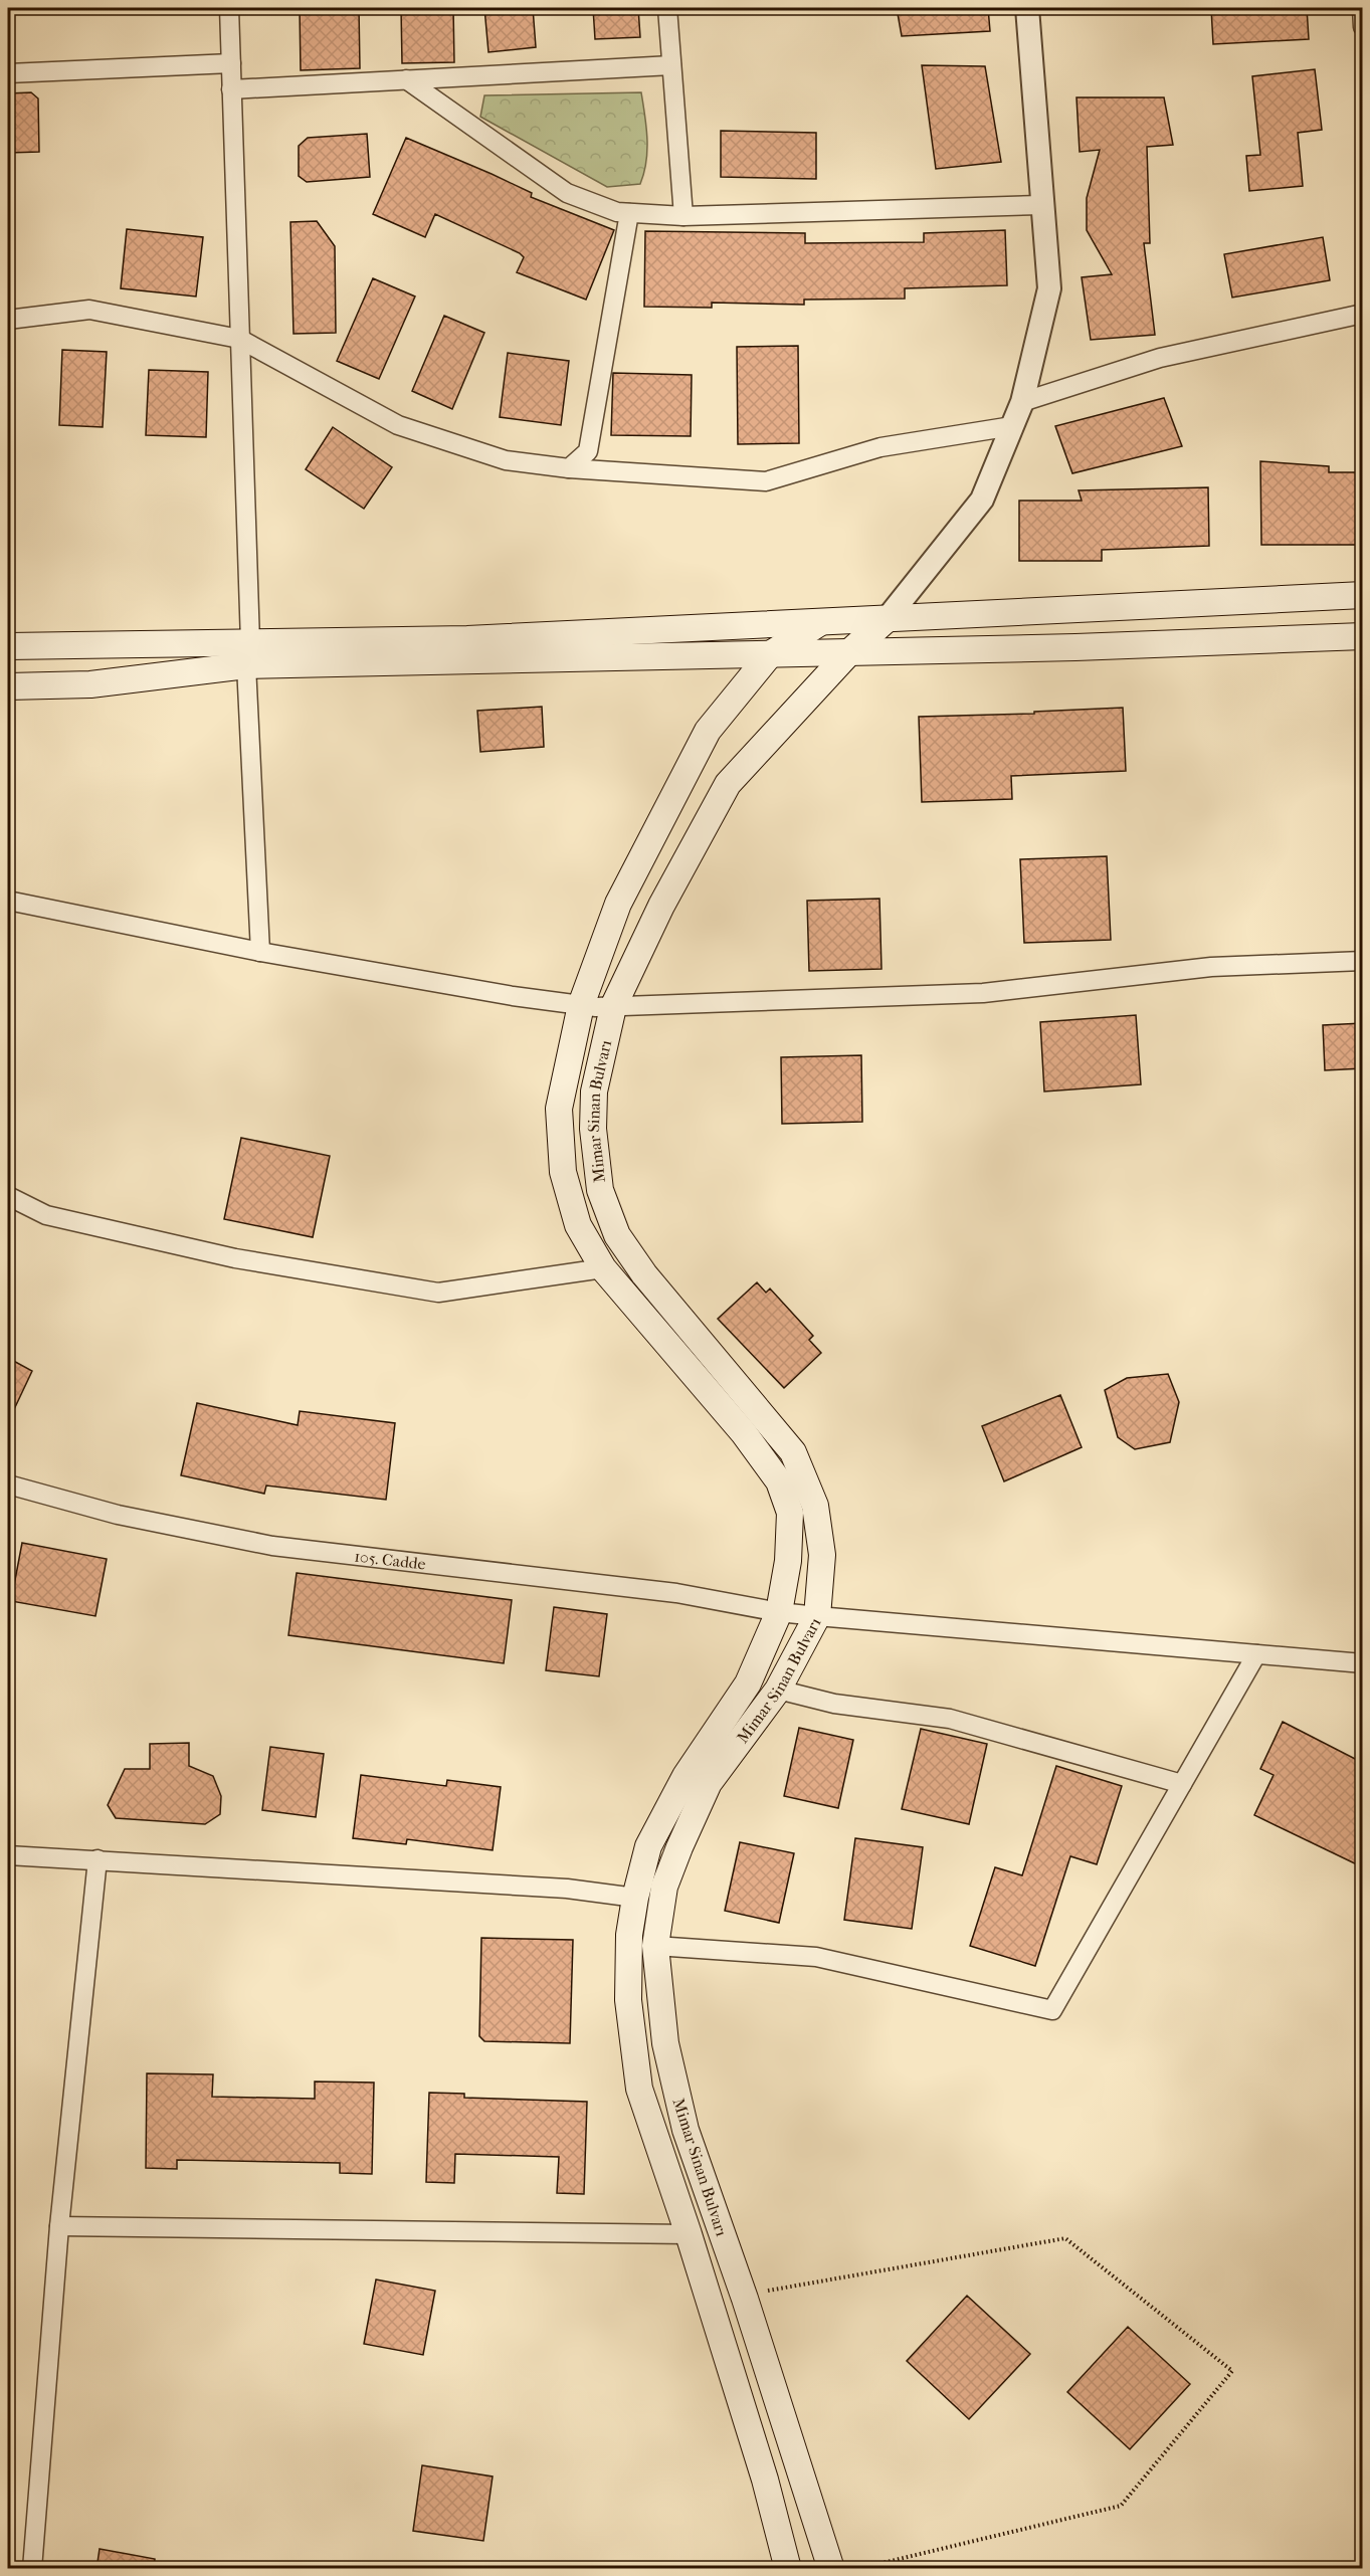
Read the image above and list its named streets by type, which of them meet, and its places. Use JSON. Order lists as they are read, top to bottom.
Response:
{
  "streets": {
    "main road": ["Mimar Sinan Bulvarı"],
    "street": ["105. Cadde"]
  },
  "crossings": [
    ["Mimar Sinan Bulvarı", "105. Cadde"]
  ]
}
